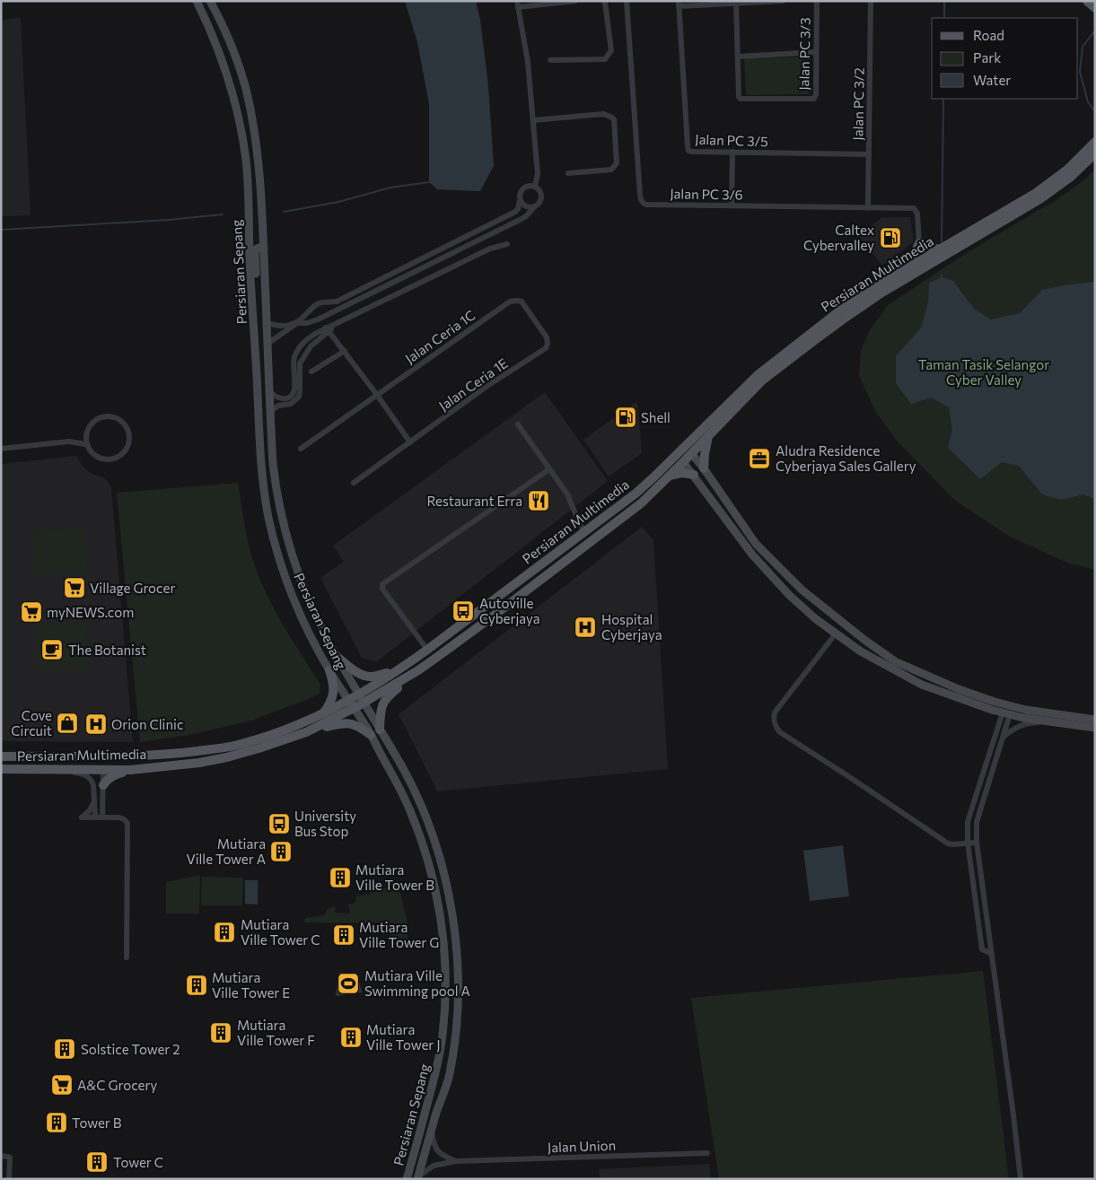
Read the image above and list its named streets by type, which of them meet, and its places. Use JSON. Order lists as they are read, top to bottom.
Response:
{
  "streets": {
    "main road": ["Persiaran Multimedia"],
    "street": [
      "Jalan PC 3/3",
      "Jalan PC 3/2",
      "Jalan PC 3/5",
      "Jalan PC 3/6",
      "Persiaran Sepang",
      "Jalan Ceria 1C",
      "Jalan Ceria 1E",
      "Jalan Union"
    ]
  },
  "crossings": [
    ["Jalan PC 3/2", "Jalan PC 3/5"],
    ["Jalan PC 3/2", "Jalan PC 3/6"],
    ["Jalan PC 3/6", "Persiaran Multimedia"],
    ["Persiaran Sepang", "Persiaran Multimedia"],
    ["Persiaran Sepang", "Jalan Union"],
    ["Jalan Ceria 1C", "Jalan Ceria 1E"]
  ],
  "parks": ["Taman Tasik Selangor Cyber Valley"],
  "places": {
    "fuel station": ["Caltex Cybervalley", "Shell"],
    "office": ["Aludra Residence Cyberjaya Sales Gallery"],
    "restaurant": ["Restaurant Erra"],
    "supermarket": ["Village Grocer", "myNEWS.com", "A&C Grocery"],
    "bus stop": ["Autoville Cyberjaya", "University Bus Stop"],
    "hospital": ["Hospital Cyberjaya", "Orion Clinic"],
    "cafe": ["The Botanist"],
    "shop": ["Cove Circuit"],
    "building": [
      "Mutiara Ville Tower A",
      "Mutiara Ville Tower B",
      "Mutiara Ville Tower C",
      "Mutiara Ville Tower G",
      "Mutiara Ville Tower E",
      "Mutiara Ville Tower F",
      "Mutiara Ville Tower J",
      "Solstice Tower 2",
      "Tower B",
      "Tower C"
    ],
    "sports": ["Mutiara Ville Swimming pool A"]
  },
  "legend": ["Road", "Park", "Water"]
}
